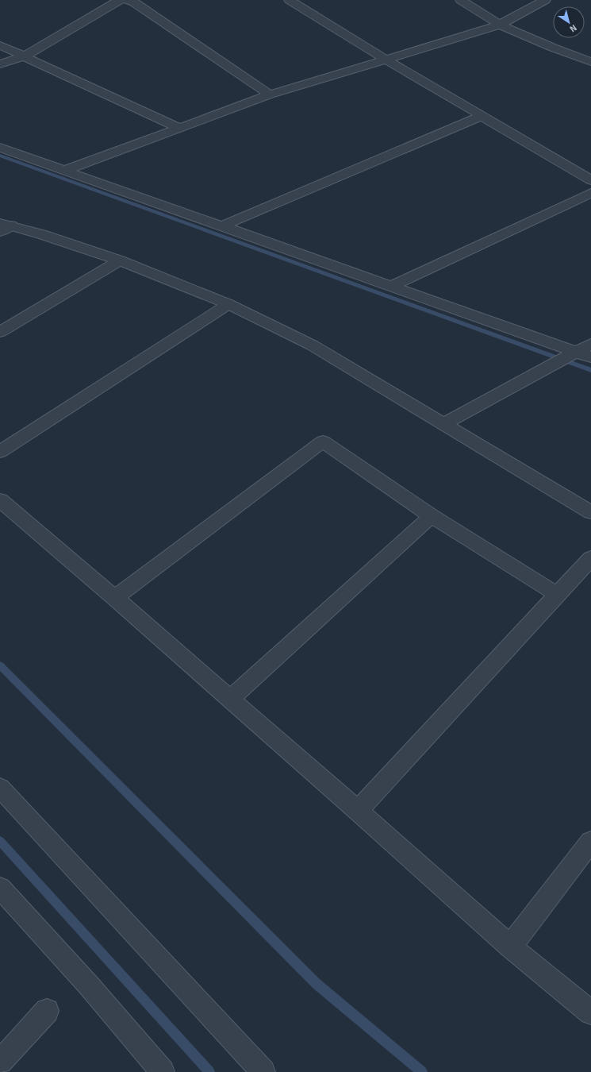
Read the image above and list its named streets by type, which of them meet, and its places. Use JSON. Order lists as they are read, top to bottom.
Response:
{
  "north": "bottom right"
}
